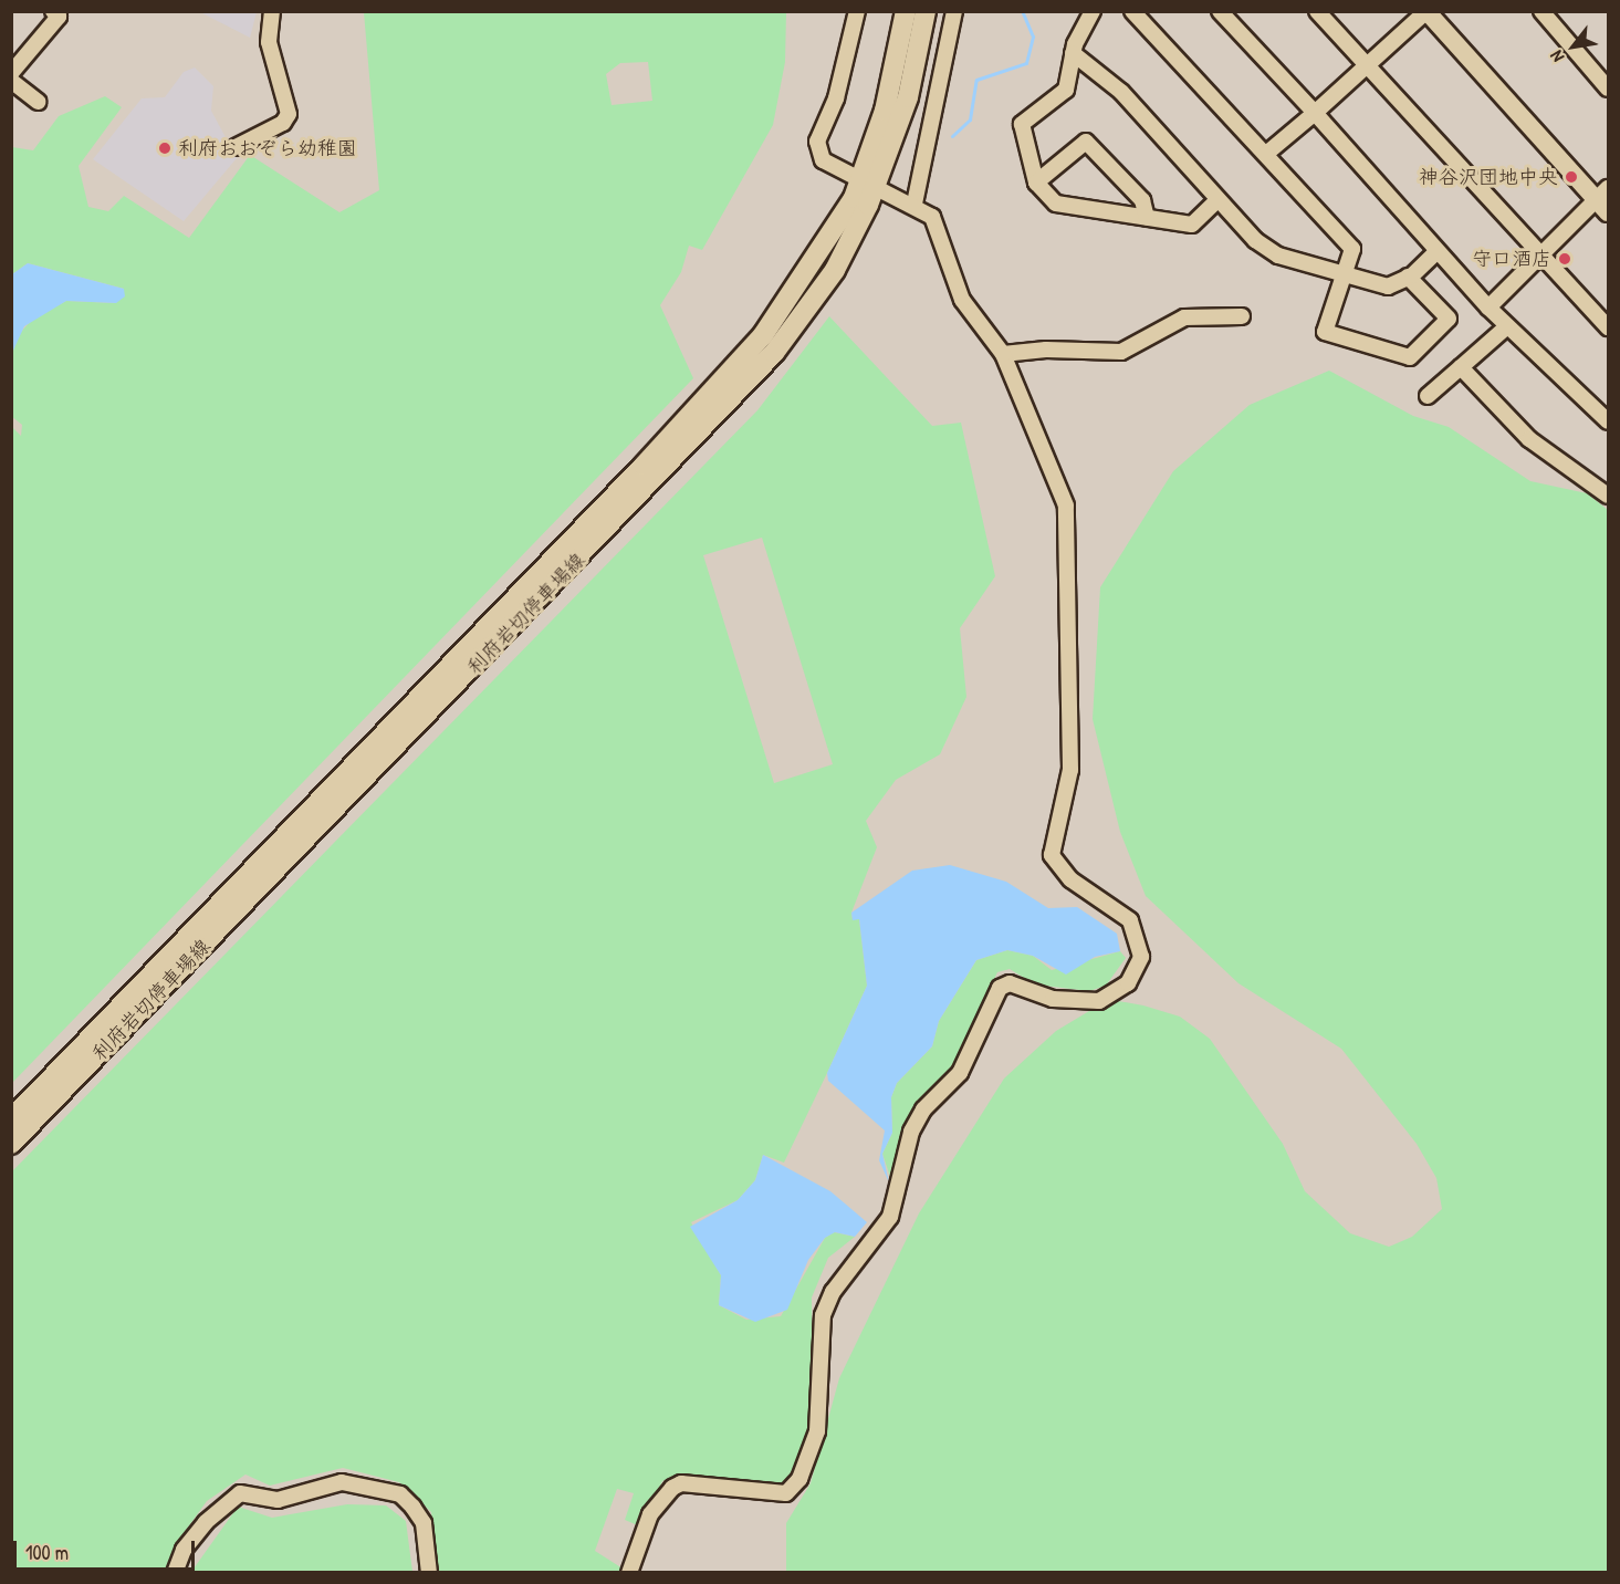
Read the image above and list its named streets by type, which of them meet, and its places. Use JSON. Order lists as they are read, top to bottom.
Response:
{
  "streets": {
    "main road": ["利府岩切停車場線"]
  },
  "places": ["利府おおぞら幼稚園", "神谷沢団地中央", "守口酒店"],
  "scale_bar": "100 m",
  "north": "bottom left"
}
